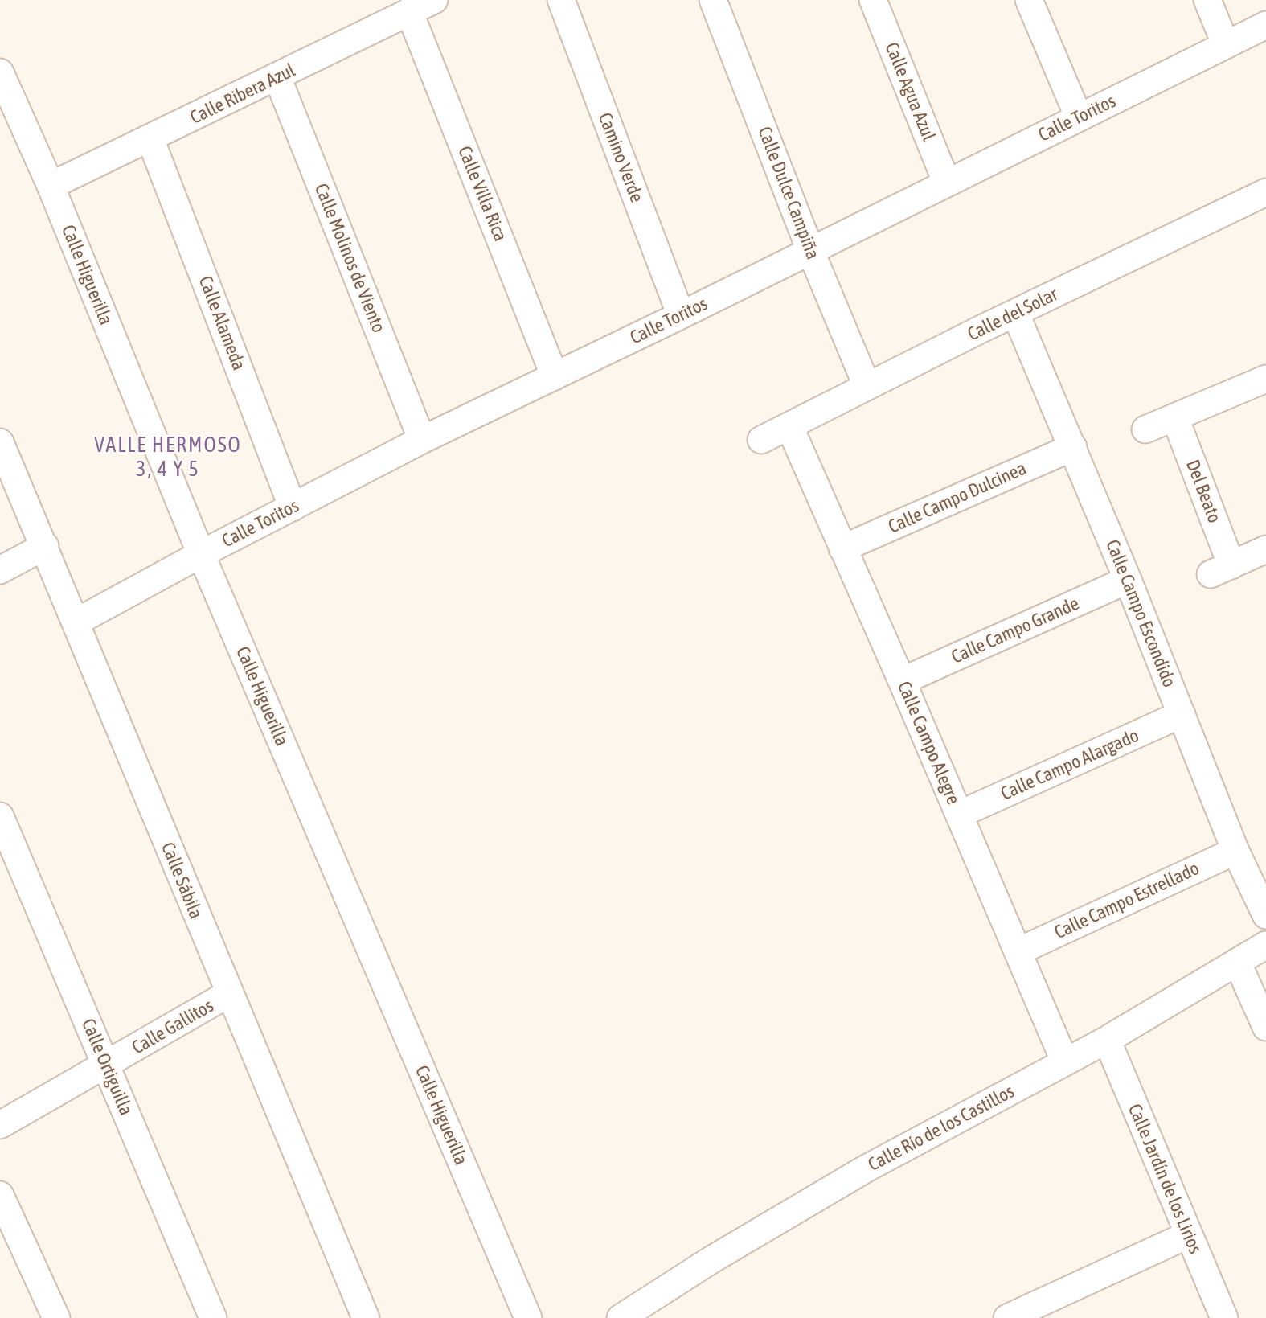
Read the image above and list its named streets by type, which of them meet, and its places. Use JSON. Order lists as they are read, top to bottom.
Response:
{
  "streets": {
    "street": [
      "Calle Agua Azul",
      "Calle Ribera Azul",
      "Calle Toritos",
      "Camino Verde",
      "Calle Dulce Campiña",
      "Calle Villa Rica",
      "Calle Molinos de Viento",
      "Calle Higuerilla",
      "Calle del Solar",
      "Calle Alameda",
      "Del Beato",
      "Calle Campo Dulcinea",
      "Calle Campo Escondido",
      "Calle Campo Grande",
      "Calle Campo Alegre",
      "Calle Campo Alargado",
      "Calle Sábila",
      "Calle Campo Estrellado",
      "Calle Gallitos",
      "Calle Ortiguilla",
      "Calle Río de los Castillos",
      "Calle Jardín de los Lirios"
    ]
  },
  "crossings": [
    ["Calle Agua Azul", "Calle Toritos"],
    ["Calle Ribera Azul", "Calle Villa Rica"],
    ["Calle Ribera Azul", "Calle Molinos de Viento"],
    ["Calle Ribera Azul", "Calle Higuerilla"],
    ["Calle Ribera Azul", "Calle Alameda"],
    ["Calle Toritos", "Camino Verde"],
    ["Calle Toritos", "Calle Dulce Campiña"],
    ["Calle Toritos", "Calle Villa Rica"],
    ["Calle Toritos", "Calle Molinos de Viento"],
    ["Calle Toritos", "Calle Higuerilla"],
    ["Calle Toritos", "Calle Alameda"],
    ["Calle Toritos", "Calle Sábila"],
    ["Calle Dulce Campiña", "Calle del Solar"],
    ["Calle del Solar", "Calle Campo Escondido"],
    ["Calle del Solar", "Calle Campo Alegre"],
    ["Calle Campo Dulcinea", "Calle Campo Escondido"],
    ["Calle Campo Dulcinea", "Calle Campo Alegre"],
    ["Calle Campo Escondido", "Calle Campo Grande"],
    ["Calle Campo Escondido", "Calle Campo Alargado"],
    ["Calle Campo Escondido", "Calle Campo Estrellado"],
    ["Calle Campo Grande", "Calle Campo Alegre"],
    ["Calle Campo Alegre", "Calle Campo Alargado"],
    ["Calle Campo Alegre", "Calle Campo Estrellado"],
    ["Calle Campo Alegre", "Calle Río de los Castillos"],
    ["Calle Sábila", "Calle Gallitos"],
    ["Calle Gallitos", "Calle Ortiguilla"],
    ["Calle Río de los Castillos", "Calle Jardín de los Lirios"]
  ],
  "districts": ["VALLE HERMOSO 3, 4 Y 5"]
}
